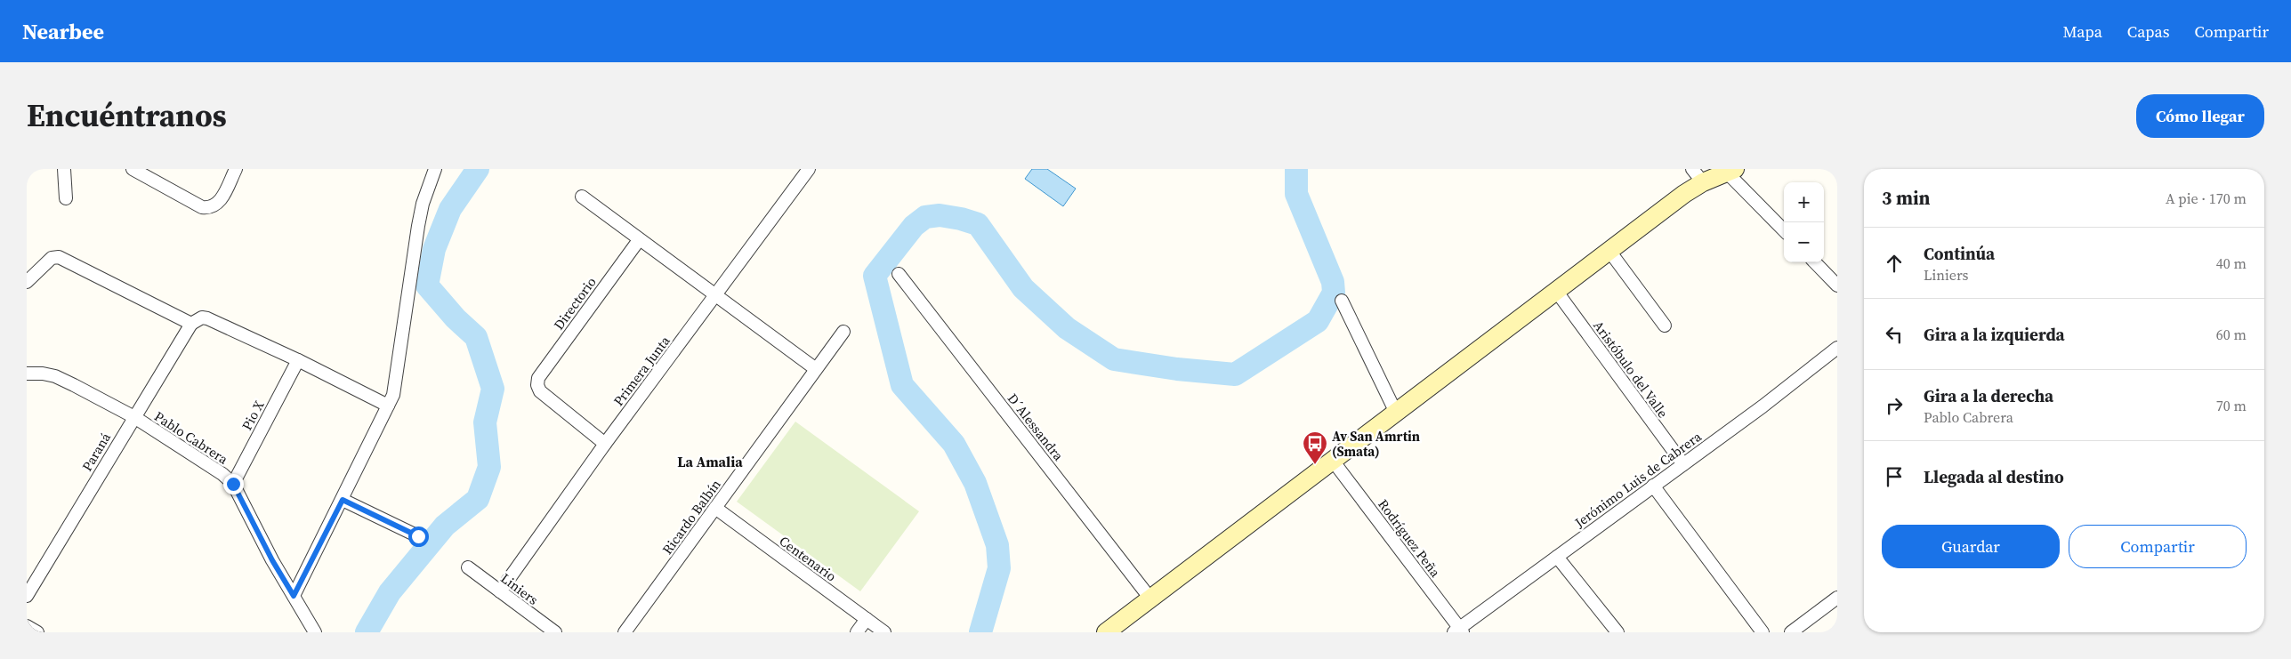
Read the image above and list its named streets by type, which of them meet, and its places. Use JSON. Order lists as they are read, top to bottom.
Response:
{
  "streets": {
    "street": [
      "Directorio",
      "Aristóbulo del Valle",
      "Primera Junta",
      "Pio X",
      "D´Alessandra",
      "Pablo Cabrera",
      "Paraná",
      "Jerónimo Luis de Cabrera",
      "Ricardo Balbín",
      "Rodríguez Peña",
      "Centenario",
      "Liniers"
    ]
  },
  "crossings": [
    ["Directorio", "Primera Junta"],
    ["Aristóbulo del Valle", "Jerónimo Luis de Cabrera"],
    ["Primera Junta", "Liniers"],
    ["Pio X", "Pablo Cabrera"],
    ["Pablo Cabrera", "Paraná"],
    ["Jerónimo Luis de Cabrera", "Rodríguez Peña"],
    ["Ricardo Balbín", "Centenario"]
  ],
  "districts": ["La Amalia"],
  "places": {
    "bus stop": ["Av San Amrtin (Smata)"]
  },
  "page": {
    "header": "Nearbee",
    "nav": ["Mapa", "Capas", "Compartir"],
    "title": "Encuéntranos",
    "buttons": [
      "Cómo llegar",
      ["Guardar", "Compartir"]
    ],
    "heading": ["3 min", "A pie · 170 m"],
    "map_buttons": ["+", "−"],
    "list": [
      ["Continúa", "Liniers", "40 m"],
      ["Gira a la izquierda", "60 m"],
      ["Gira a la derecha", "Pablo Cabrera", "70 m"],
      "Llegada al destino"
    ]
  }
}
